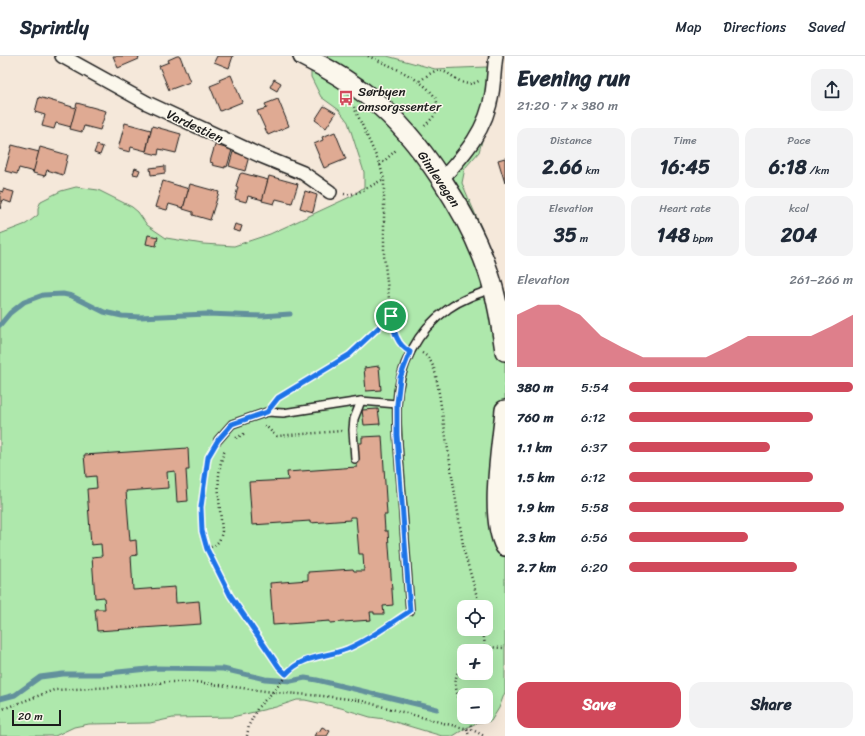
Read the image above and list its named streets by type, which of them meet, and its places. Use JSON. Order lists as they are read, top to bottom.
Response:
{
  "streets": {
    "street": ["Vardestien", "Gimlevegen"]
  },
  "places": {
    "bus stop": ["Sørbyen omsorgssenter"]
  },
  "scale_bar": "20 m",
  "page": {
    "header": "Sprintly",
    "nav": ["Map", "Directions", "Saved"],
    "heading": ["Evening run", "21:20 · 7 × 380 m"],
    "stats": [
      ["Distance", "2.66 km"],
      ["Time", "16:45"],
      ["Pace", "6:18 /km"],
      ["Elevation", "35 m"],
      ["Heart rate", "148 bpm"],
      ["kcal", "204"]
    ],
    "chart": ["Elevation", "261–266 m"],
    "list": [
      {
        "name": "380 m",
        "note": "5:54"
      },
      {
        "name": "760 m",
        "note": "6:12"
      },
      {
        "name": "1.1 km",
        "note": "6:37"
      },
      {
        "name": "1.5 km",
        "note": "6:12"
      },
      {
        "name": "1.9 km",
        "note": "5:58"
      },
      {
        "name": "2.3 km",
        "note": "6:56"
      },
      {
        "name": "2.7 km",
        "note": "6:20"
      }
    ],
    "map_buttons": ["+", "−"],
    "buttons": ["Save", "Share"],
    "scale": "20 m"
  }
}
